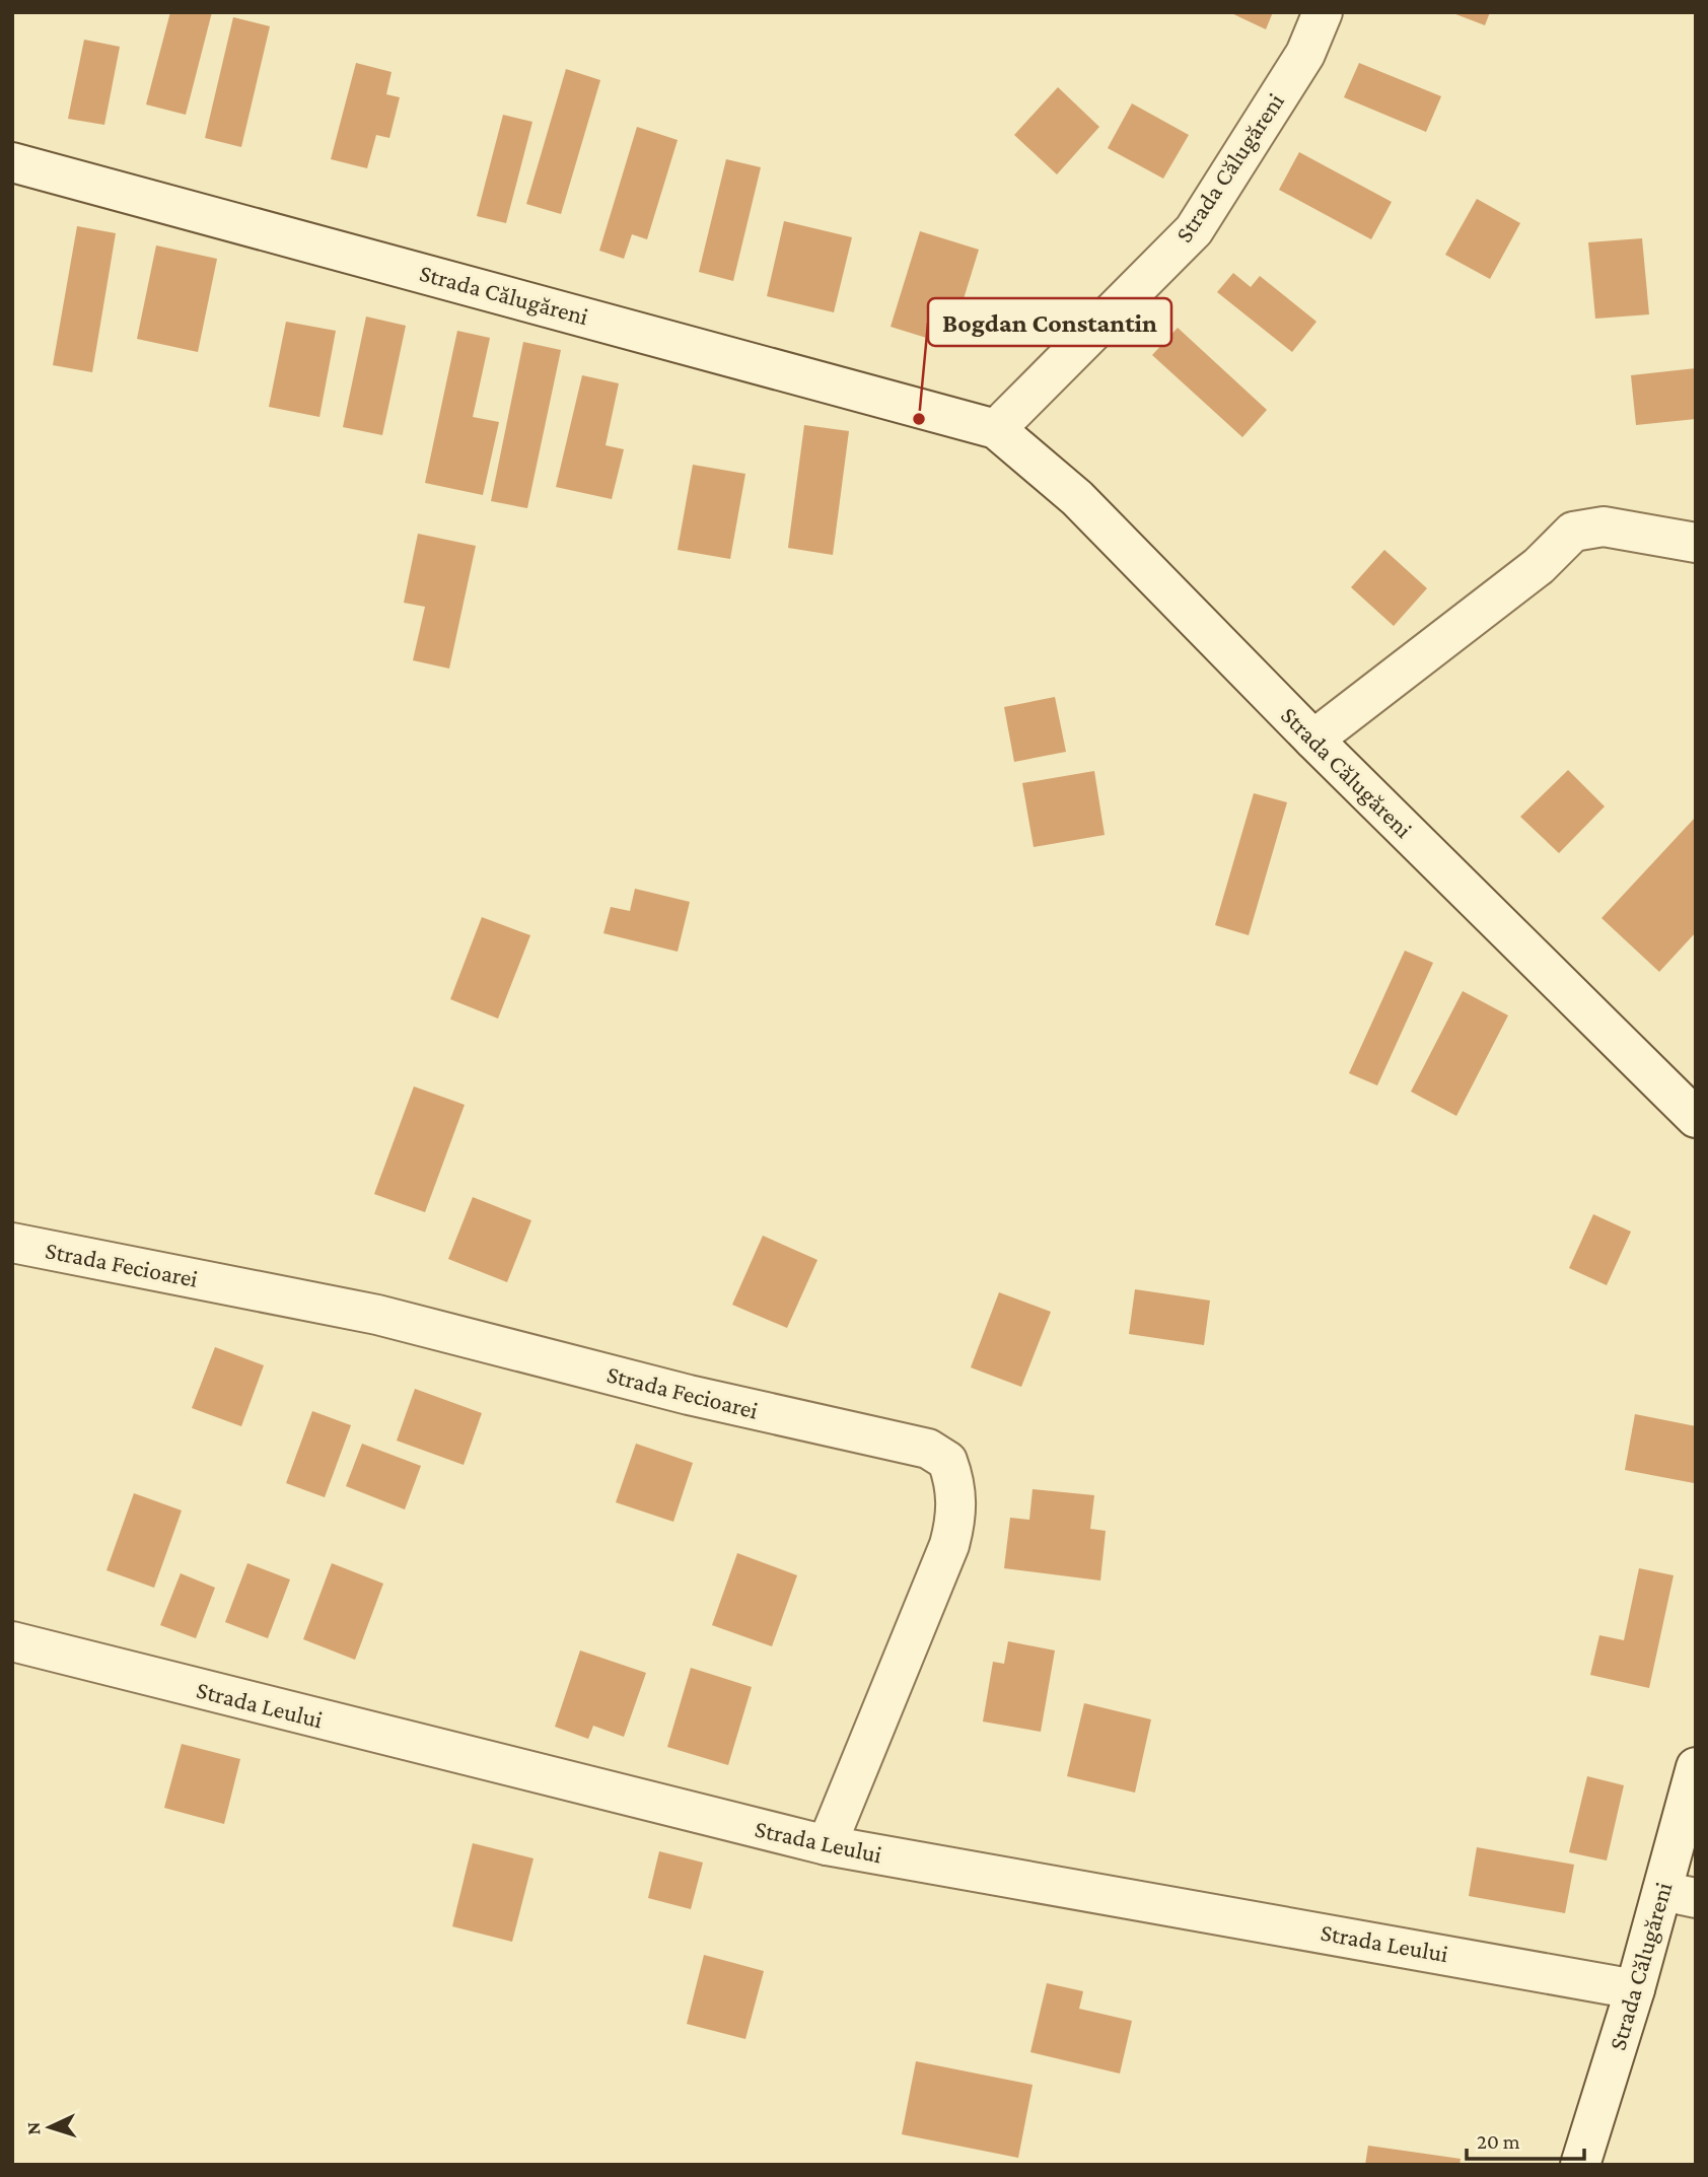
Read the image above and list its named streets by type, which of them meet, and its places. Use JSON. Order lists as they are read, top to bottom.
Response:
{
  "streets": {
    "street": ["Strada Călugăreni", "Strada Fecioarei", "Strada Leului"]
  },
  "crossings": [
    ["Strada Călugăreni", "Strada Leului"],
    ["Strada Fecioarei", "Strada Leului"]
  ],
  "places": ["Bogdan Constantin"],
  "scale_bar": "20 m",
  "north": "left"
}
